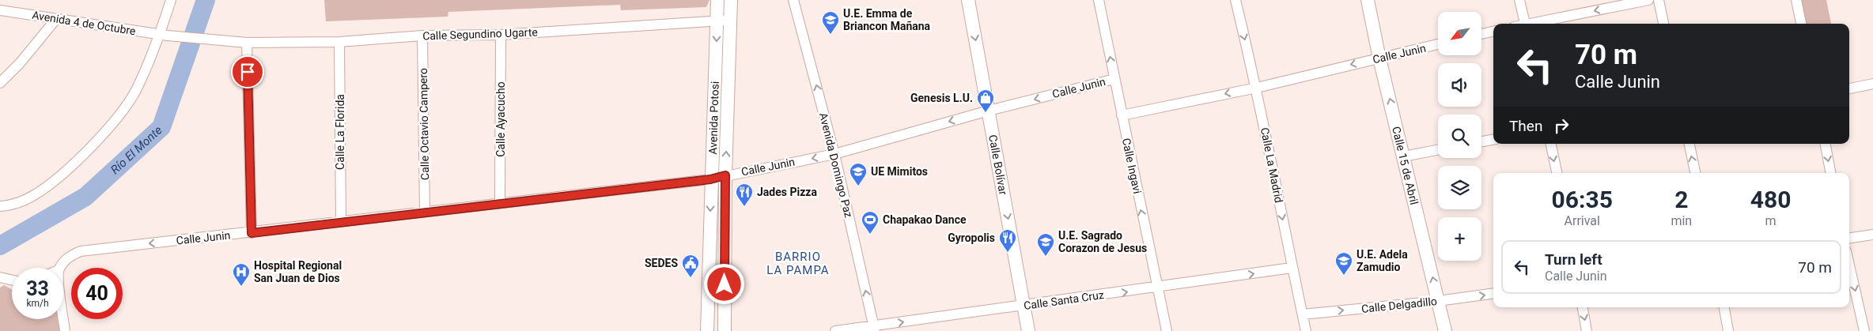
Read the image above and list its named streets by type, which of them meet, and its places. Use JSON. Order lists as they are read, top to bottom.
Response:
{
  "streets": {
    "street": [
      "Avenida 4 de Octubre",
      "Calle Segundino Ugarte",
      "Calle Junin",
      "Avenida Potosi",
      "Calle Ayacucho",
      "Calle Octavio Campero",
      "Calle La Florida",
      "Avenida Domingo Paz",
      "Calle Bolívar",
      "Calle La Madrid",
      "Calle Ingavi",
      "Calle 15 de Abril",
      "Calle Santa Cruz",
      "Calle Delgadillo"
    ]
  },
  "crossings": [
    ["Avenida 4 de Octubre", "Calle Segundino Ugarte"],
    ["Calle Segundino Ugarte", "Avenida Potosi"],
    ["Calle Segundino Ugarte", "Calle Ayacucho"],
    ["Calle Segundino Ugarte", "Calle Octavio Campero"],
    ["Calle Segundino Ugarte", "Calle La Florida"],
    ["Calle Junin", "Avenida Potosi"],
    ["Calle Junin", "Calle Ayacucho"],
    ["Calle Junin", "Calle Octavio Campero"],
    ["Calle Junin", "Calle La Florida"],
    ["Calle Junin", "Avenida Domingo Paz"],
    ["Calle Junin", "Calle Bolívar"],
    ["Calle Junin", "Calle La Madrid"],
    ["Calle Junin", "Calle Ingavi"],
    ["Calle Junin", "Calle 15 de Abril"],
    ["Avenida Domingo Paz", "Calle Santa Cruz"],
    ["Calle Bolívar", "Calle Santa Cruz"],
    ["Calle La Madrid", "Calle Santa Cruz"],
    ["Calle La Madrid", "Calle Delgadillo"],
    ["Calle Ingavi", "Calle Santa Cruz"],
    ["Calle 15 de Abril", "Calle Delgadillo"]
  ],
  "one_way": [
    "Calle Junin",
    "Avenida Domingo Paz",
    "Calle Bolívar",
    "Calle La Madrid",
    "Calle Ingavi",
    "Calle 15 de Abril",
    "Calle Santa Cruz",
    "Calle Delgadillo"
  ],
  "districts": ["BARRIO LA PAMPA"],
  "water": ["Río El Monte"],
  "places": {
    "school or university": [
      "U.E. Emma de Briancon Mañana",
      "UE Mimitos",
      "U.E. Sagrado Corazon de Jesus",
      "U.E. Adela Zamudio"
    ],
    "shop": ["Genesis L.U."],
    "restaurant": ["Jades Pizza", "Gyropolis"],
    "sports": ["Chapakao Dance"],
    "public building": ["SEDES"],
    "hospital": ["Hospital Regional San Juan de Dios"]
  },
  "north": "bottom left",
  "page": {
    "map_buttons": "+",
    "turn": ["70 m", "Calle Junin"],
    "then": "Then",
    "eta": [
      "06:35",
      "Arrival",
      "2",
      "min",
      "480",
      "m"
    ],
    "list": [
      {
        "name": "Turn left",
        "note": "Calle Junin",
        "value": "70 m"
      }
    ],
    "speed": "33 km/h",
    "limit": "40"
  }
}
